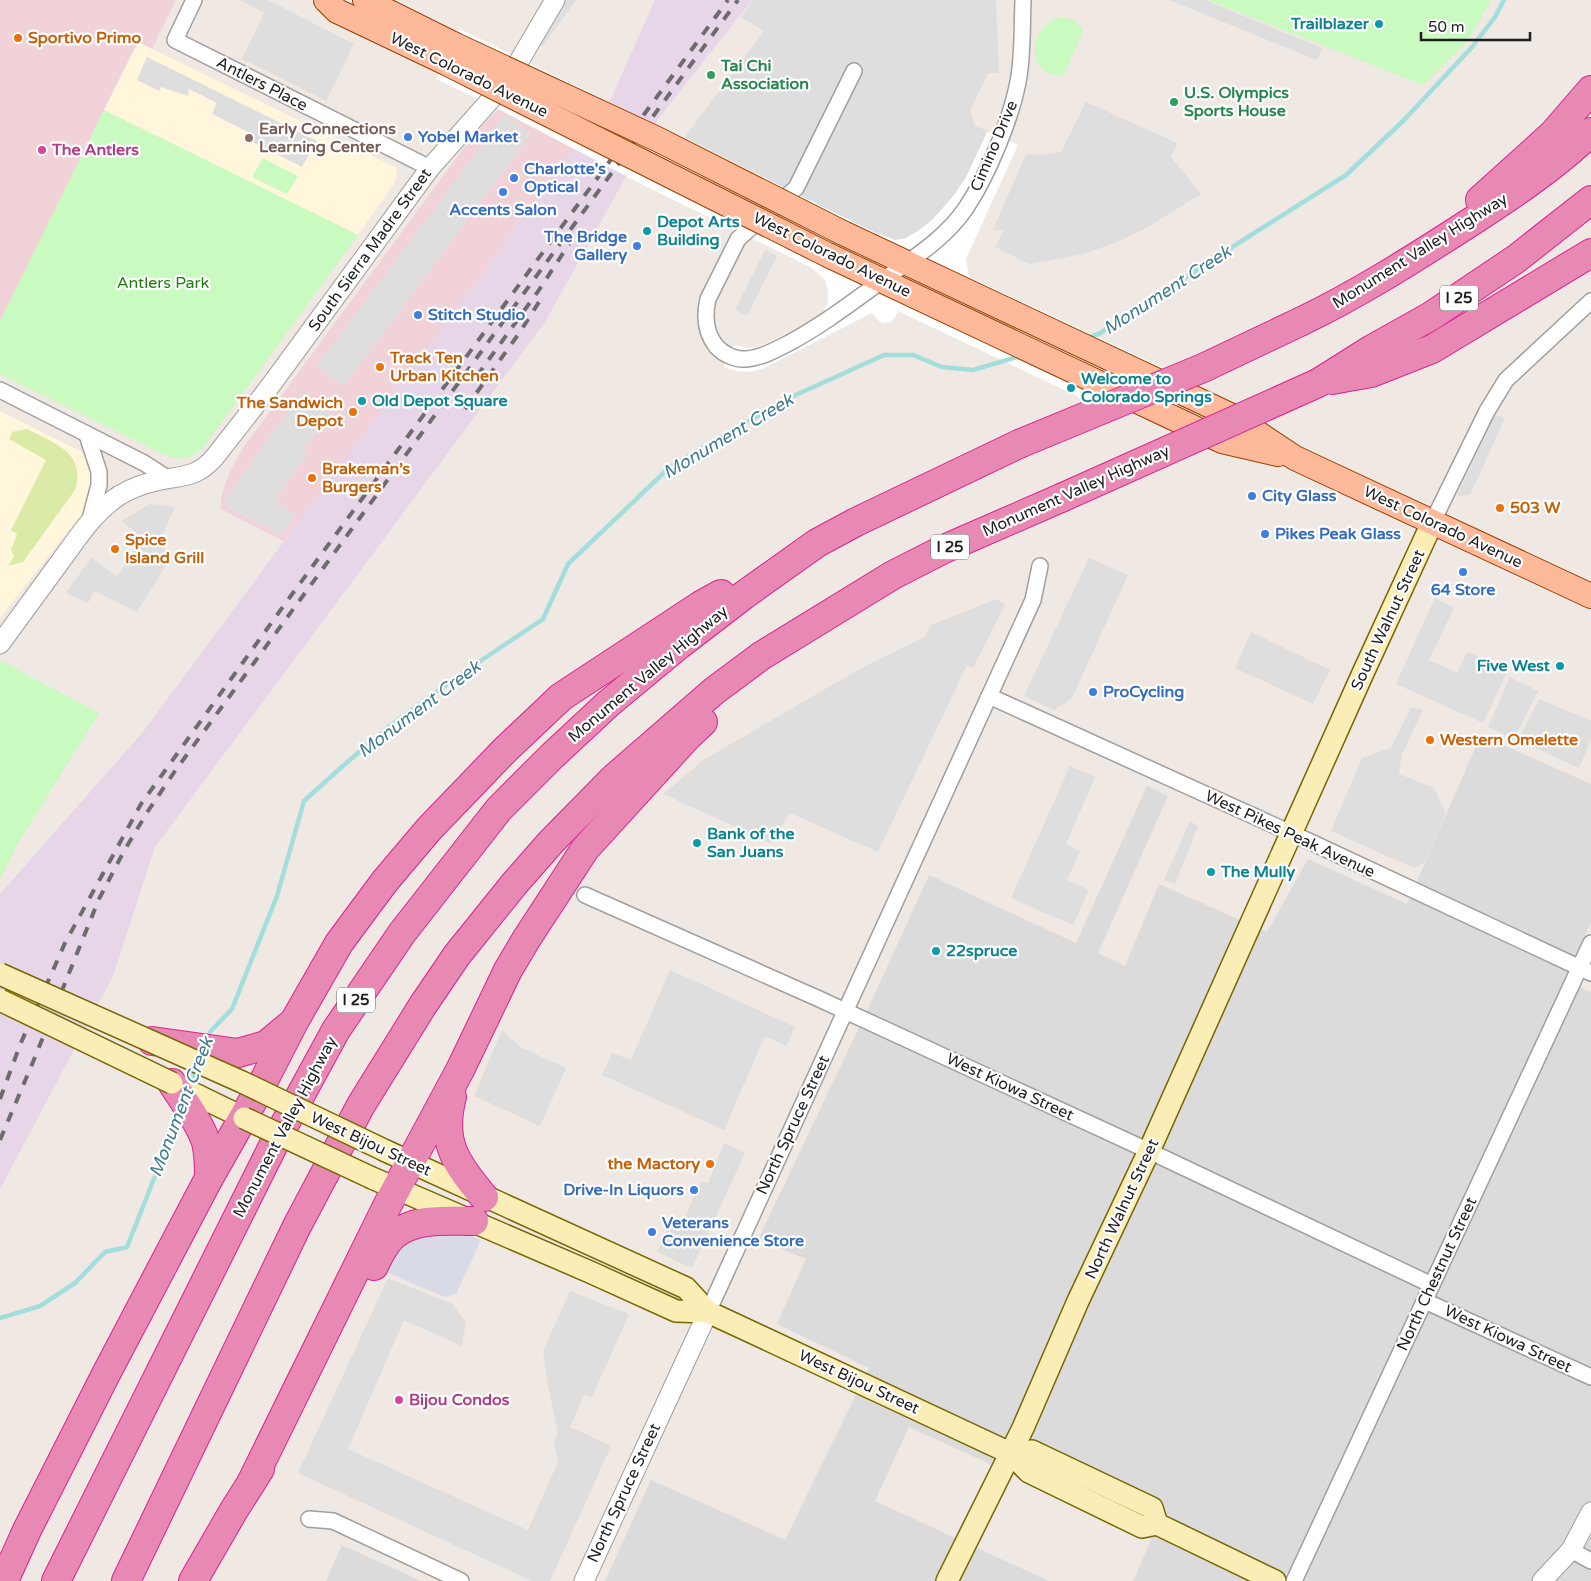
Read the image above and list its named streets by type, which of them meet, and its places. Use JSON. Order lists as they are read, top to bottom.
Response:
{
  "streets": {
    "highway": ["Monument Valley Highway", "I 25"],
    "main road": [
      "West Colorado Avenue",
      "South Walnut Street",
      "West Bijou Street",
      "North Walnut Street"
    ],
    "street": [
      "Antlers Place",
      "Cimino Drive",
      "South Sierra Madre Street",
      "West Pikes Peak Avenue",
      "West Kiowa Street",
      "North Spruce Street",
      "North Chestnut Street"
    ]
  },
  "crossings": [
    ["West Colorado Avenue", "Cimino Drive"],
    ["West Colorado Avenue", "South Walnut Street"],
    ["Antlers Place", "South Sierra Madre Street"],
    ["South Walnut Street", "West Pikes Peak Avenue"],
    ["South Walnut Street", "North Walnut Street"],
    ["West Pikes Peak Avenue", "North Spruce Street"],
    ["West Pikes Peak Avenue", "North Walnut Street"],
    ["West Pikes Peak Avenue", "North Chestnut Street"],
    ["West Kiowa Street", "North Spruce Street"],
    ["West Kiowa Street", "North Walnut Street"],
    ["West Kiowa Street", "North Chestnut Street"],
    ["North Spruce Street", "West Bijou Street"],
    ["West Bijou Street", "North Walnut Street"]
  ],
  "water": ["Monument Creek"],
  "parks": ["Antlers Park"],
  "places": [
    "Trailblazer",
    "Sportivo Primo",
    "Tai Chi Association",
    "U.S. Olympics Sports House",
    "Yobel Market",
    "Early Connections Learning Center",
    "The Antlers",
    "Charlotte's Optical",
    "Accents Salon",
    "Depot Arts Building",
    "The Bridge Gallery",
    "Stitch Studio",
    "Track Ten Urban Kitchen",
    "Welcome to Colorado Springs",
    "Old Depot Square",
    "The Sandwich Depot",
    "Brakeman’s Burgers",
    "City Glass",
    "503 W",
    "Pikes Peak Glass",
    "Spice Island Grill",
    "64 Store",
    "Five West",
    "ProCycling",
    "Western Omelette",
    "Bank of the San Juans",
    "The Mully",
    "22spruce",
    "the Mactory",
    "Drive-In Liquors",
    "Veterans Convenience Store",
    "Bijou Condos"
  ],
  "scale_bar": "50 m"
}
